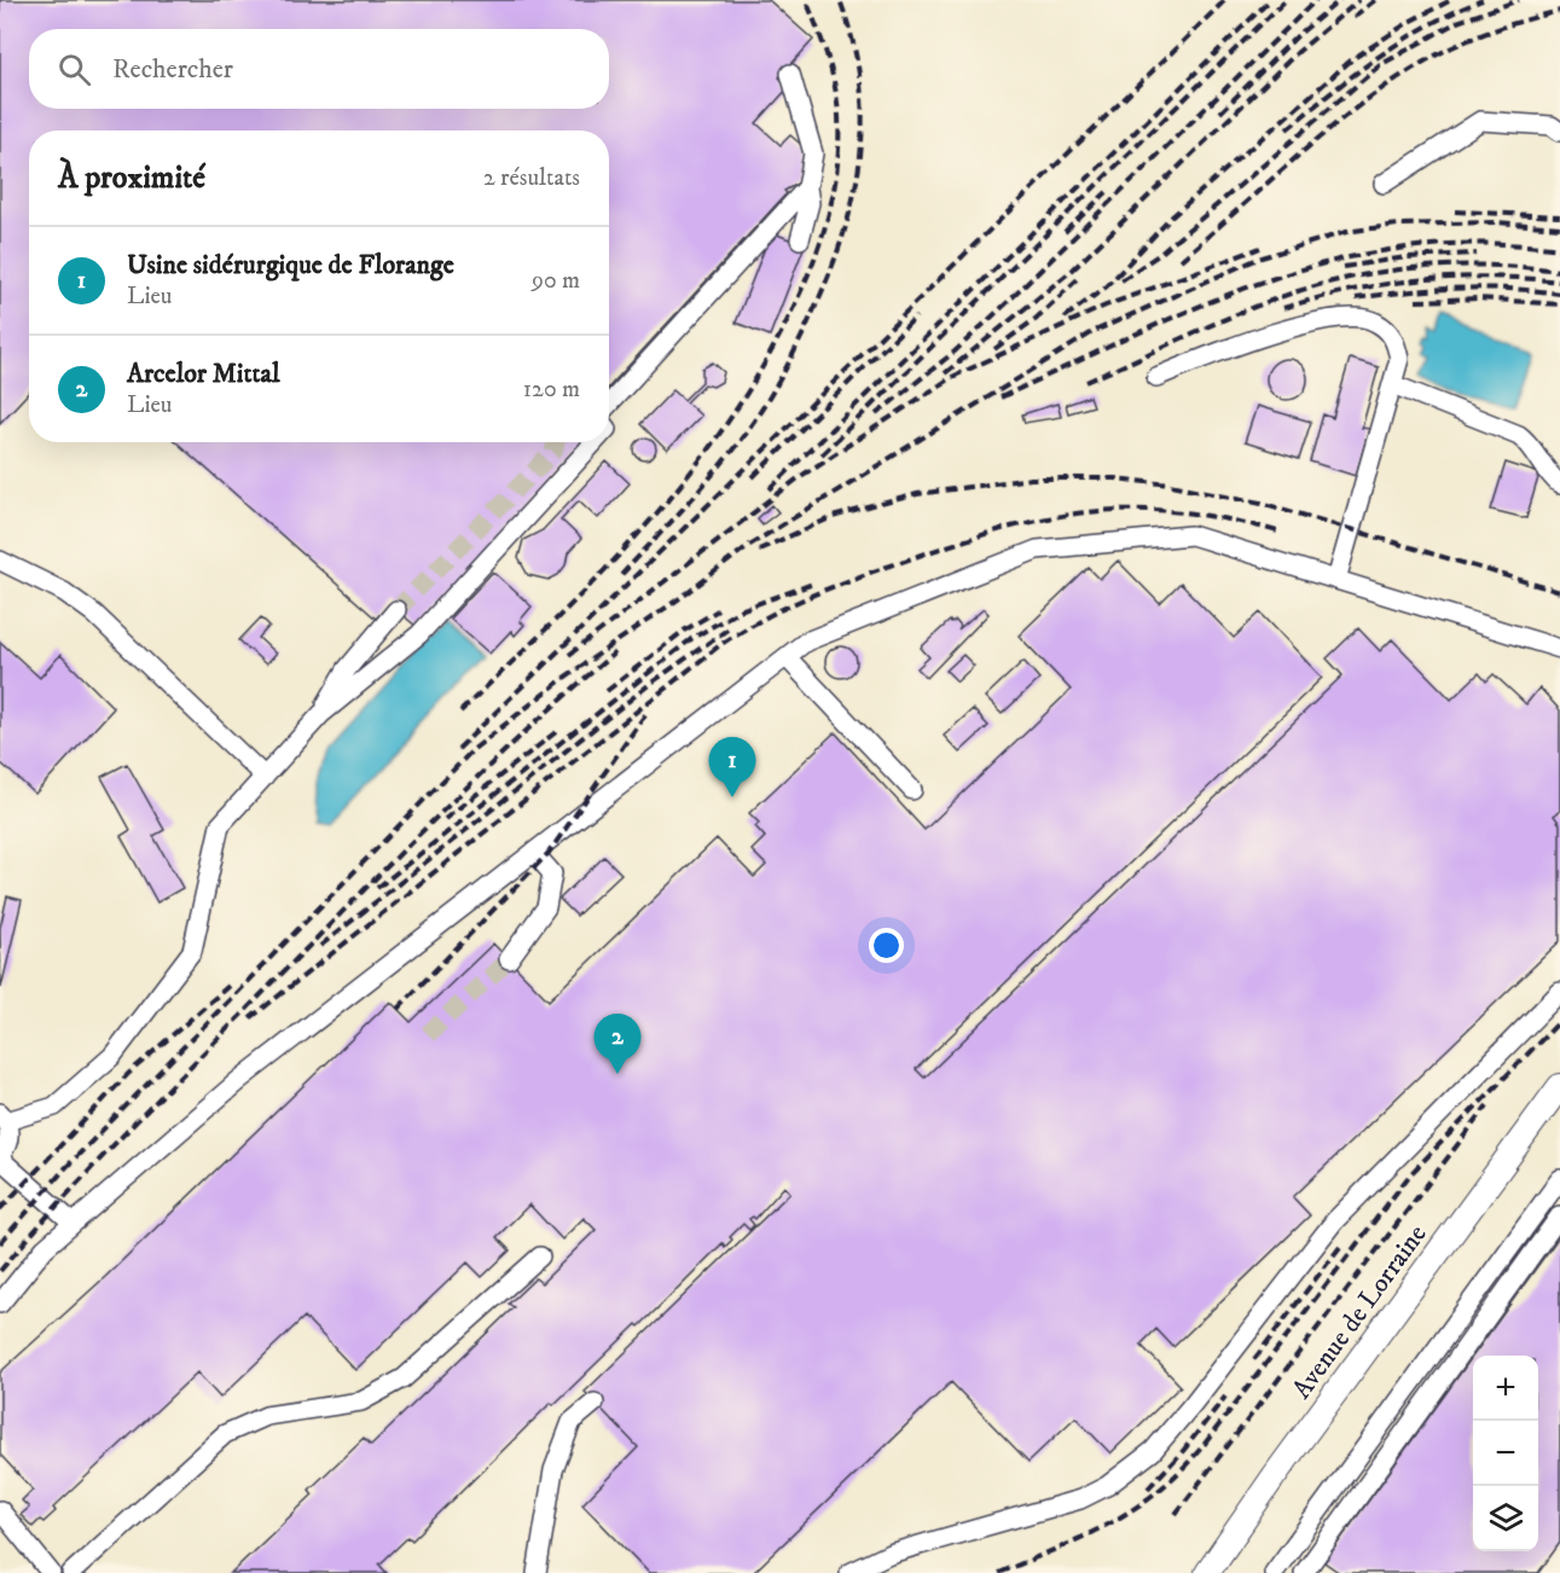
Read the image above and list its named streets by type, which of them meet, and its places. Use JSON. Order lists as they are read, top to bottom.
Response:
{
  "streets": {
    "main road": ["Avenue de Lorraine"]
  },
  "page": {
    "search": "Rechercher",
    "heading": ["À proximité", "2 résultats"],
    "list": [
      {
        "mark": "1",
        "name": "Usine sidérurgique de Florange",
        "note": "Lieu",
        "value": "90 m"
      },
      {
        "mark": "2",
        "name": "Arcelor Mittal",
        "note": "Lieu",
        "value": "120 m"
      }
    ],
    "pins": ["1", "2"],
    "map_buttons": ["+", "−"]
  }
}
